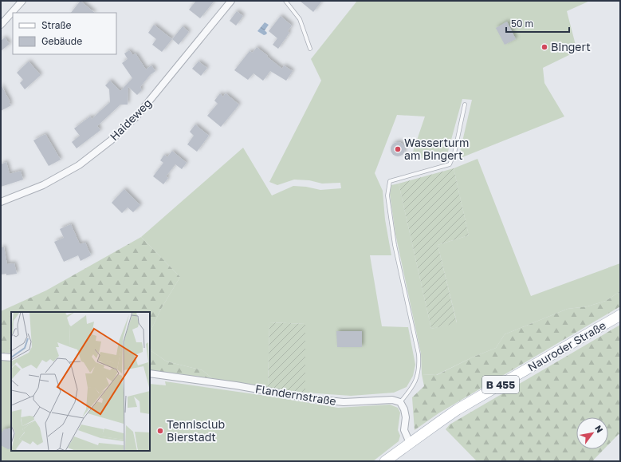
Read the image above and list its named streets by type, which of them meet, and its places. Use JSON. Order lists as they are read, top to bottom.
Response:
{
  "streets": {
    "main road": ["Nauroder Straße", "B 455"],
    "street": ["Haideweg", "Flandernstraße"]
  },
  "places": ["Bingert", "Wasserturm am Bingert", "Tennisclub Bierstadt"],
  "legend": ["Straße", "Gebäude"],
  "scale_bar": "50 m",
  "north": "top right"
}
